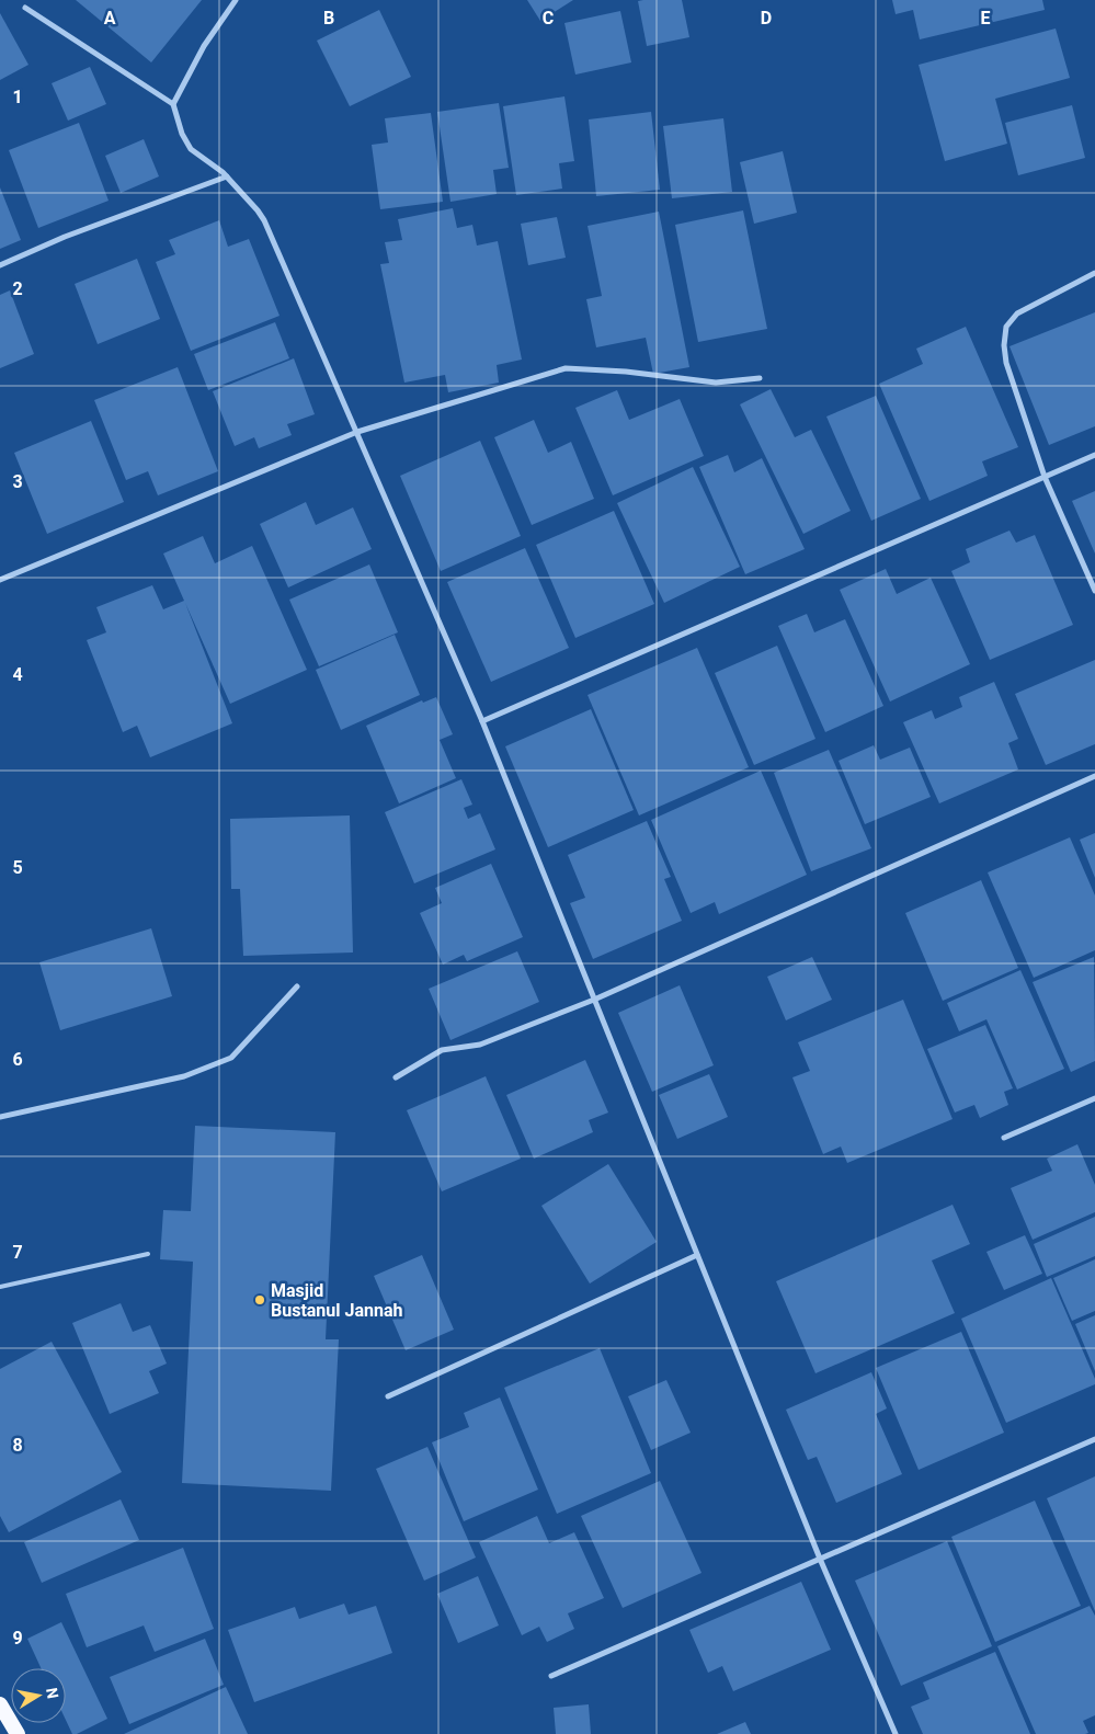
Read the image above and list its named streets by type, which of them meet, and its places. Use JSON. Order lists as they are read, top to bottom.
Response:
{
  "places": ["Masjid Bustanul Jannah"],
  "north": "right",
  "grid": {
    "columns": [
      "A",
      "B",
      "C",
      "D",
      "E"
    ],
    "rows": [
      "1",
      "2",
      "3",
      "4",
      "5",
      "6",
      "7",
      "8",
      "9"
    ]
  }
}
